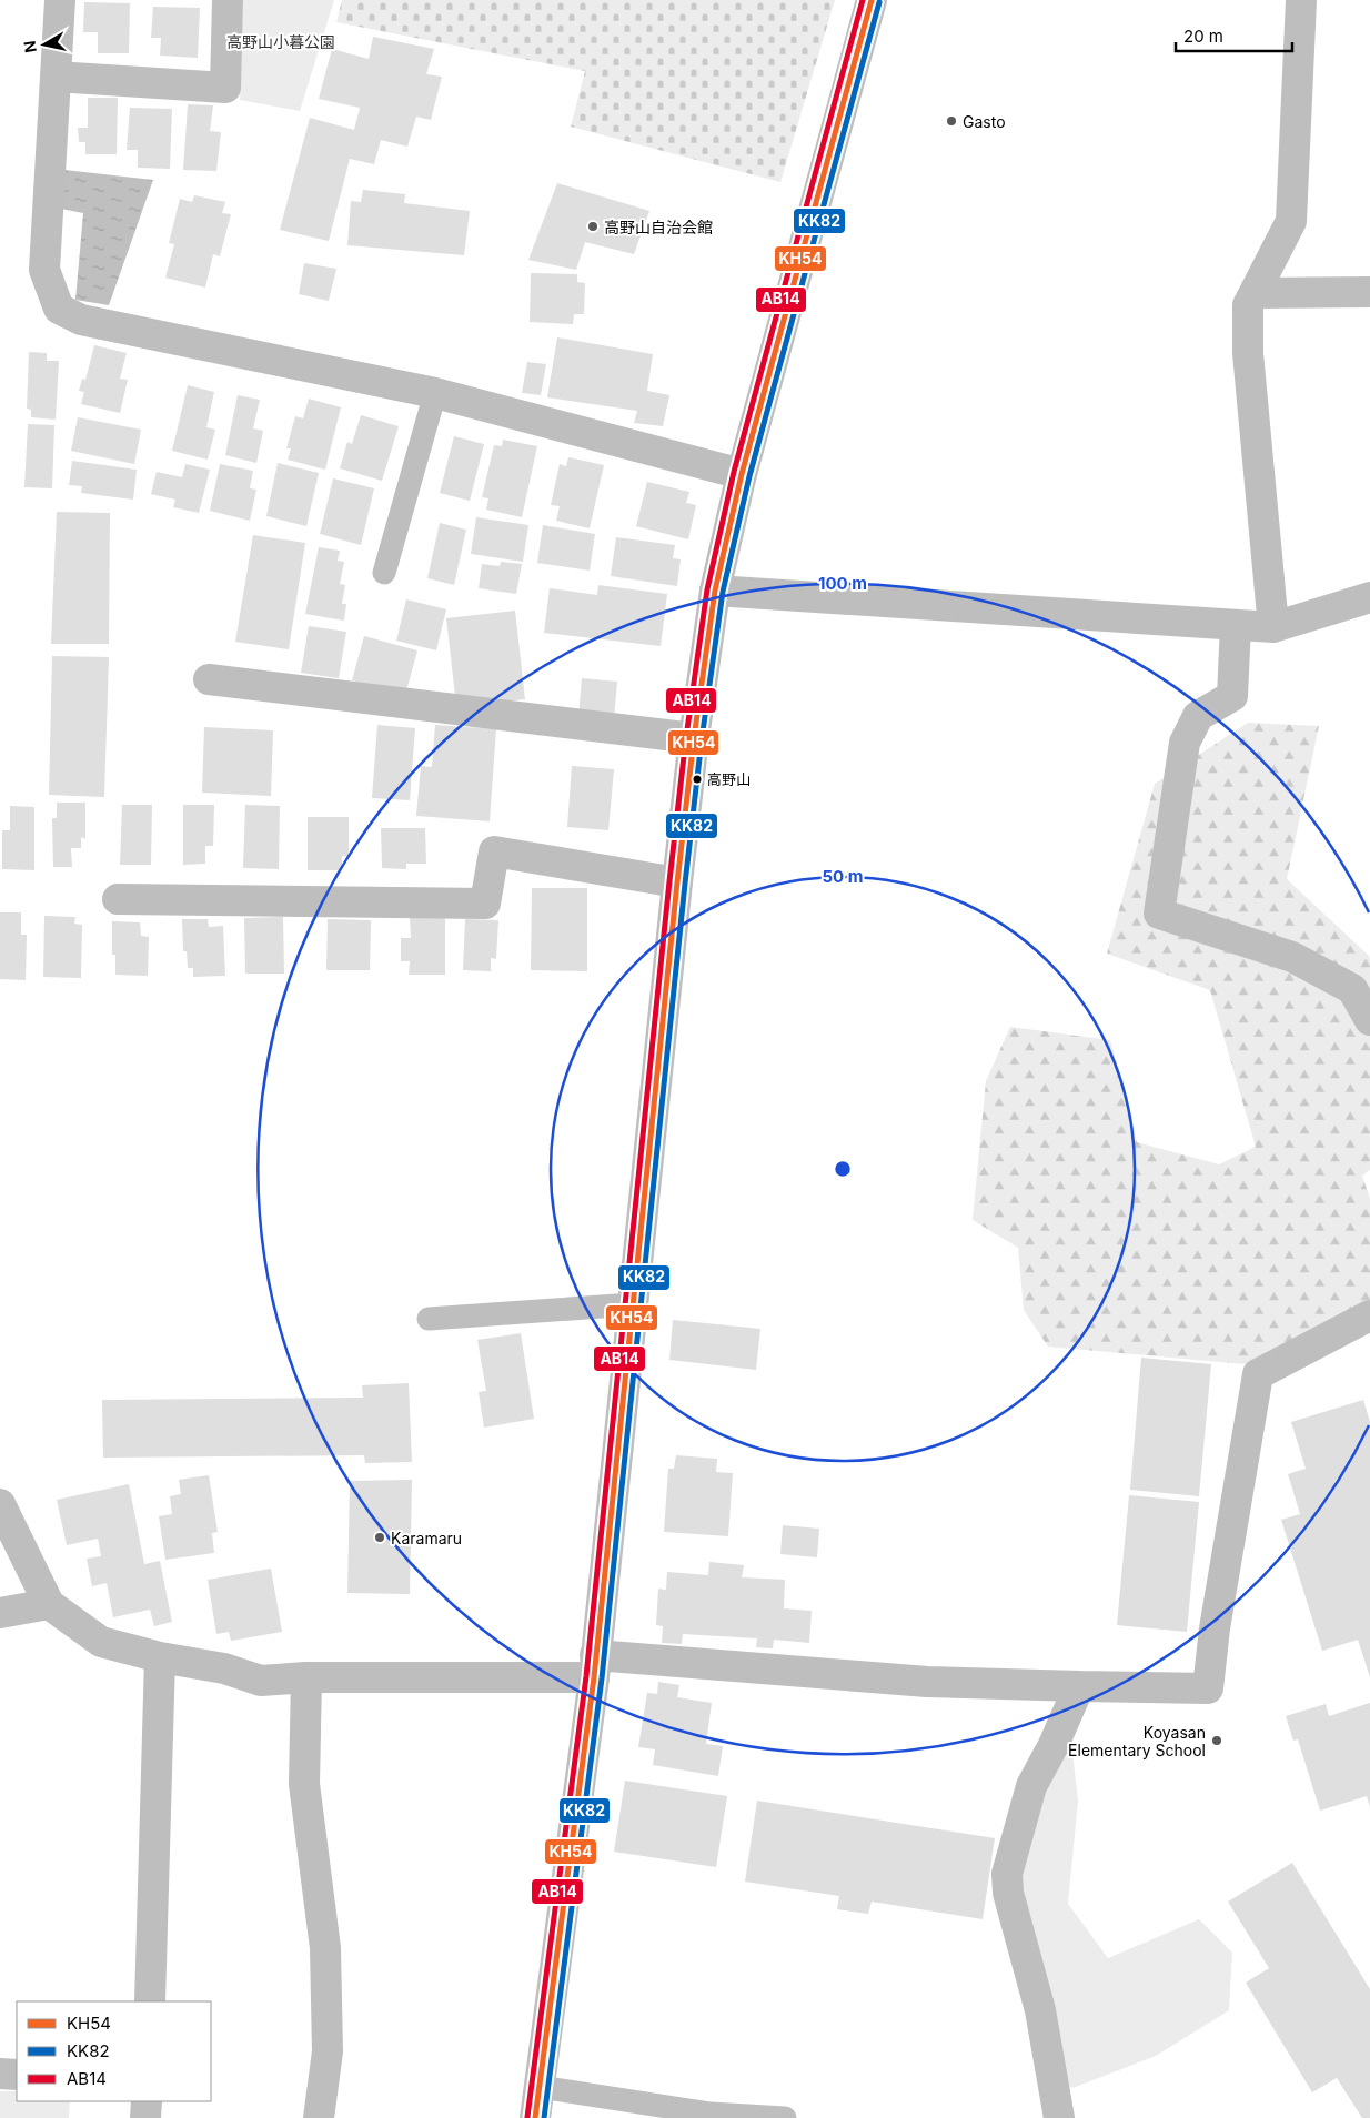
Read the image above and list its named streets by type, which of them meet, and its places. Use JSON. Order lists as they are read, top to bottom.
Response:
{
  "parks": ["高野山小暮公園"],
  "places": [
    "Gasto",
    "高野山自治会館",
    "高野山",
    "Karamaru",
    "Koyasan Elementary School"
  ],
  "lines": ["transit line KH54", "transit line AB14", "transit line KK82"],
  "legend": ["KH54", "KK82", "AB14"],
  "scale_bar": "20 m",
  "north": "left",
  "rings": ["100 m", "50 m"]
}
